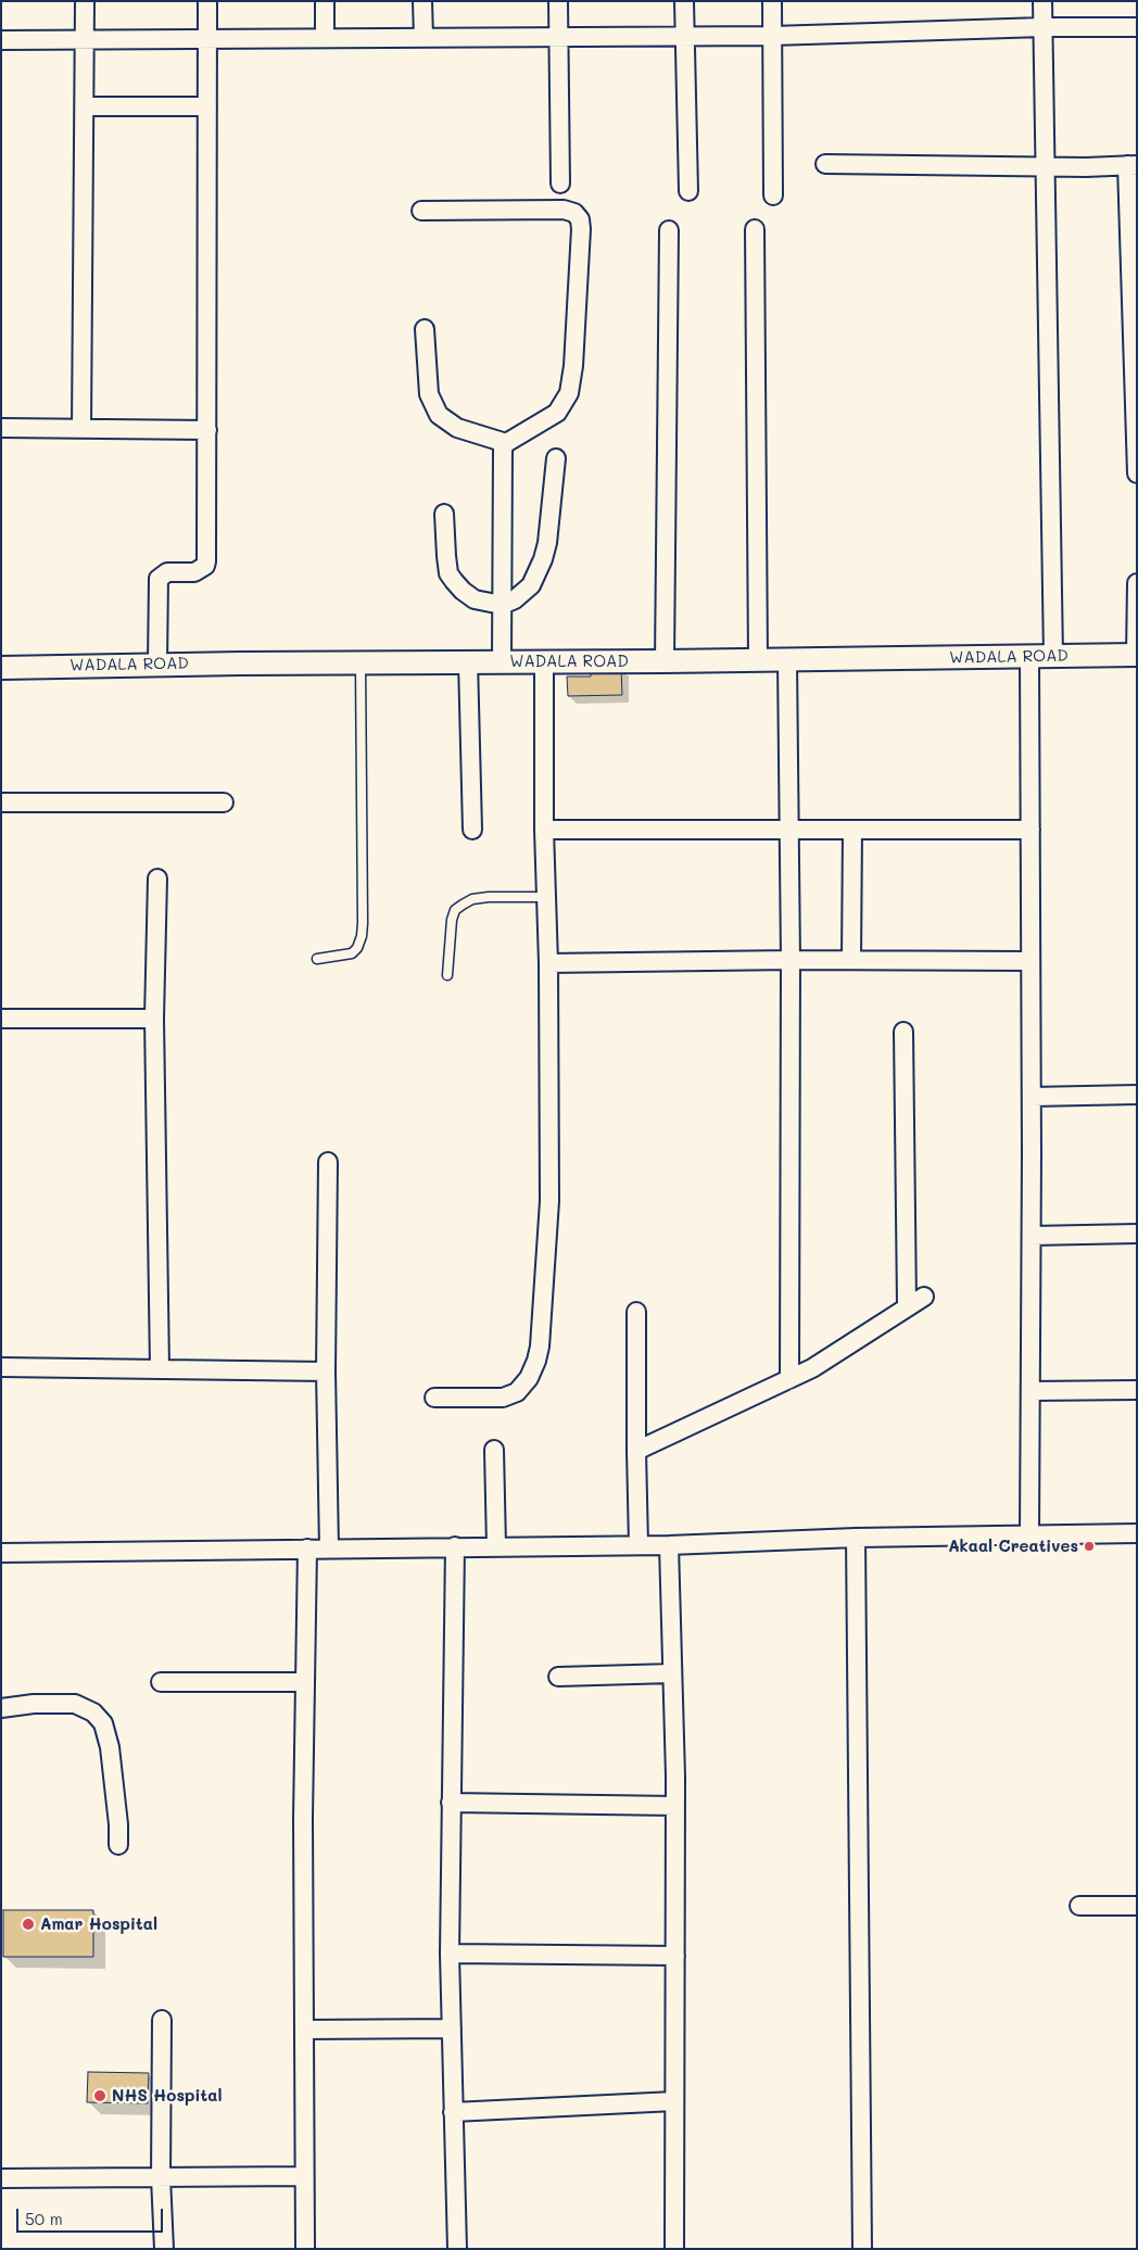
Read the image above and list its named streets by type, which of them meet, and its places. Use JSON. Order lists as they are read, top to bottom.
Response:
{
  "streets": {
    "street": ["WADALA ROAD"]
  },
  "places": ["Akaal Creatives", "Amar Hospital", "NHS Hospital"],
  "scale_bar": "50 m"
}
